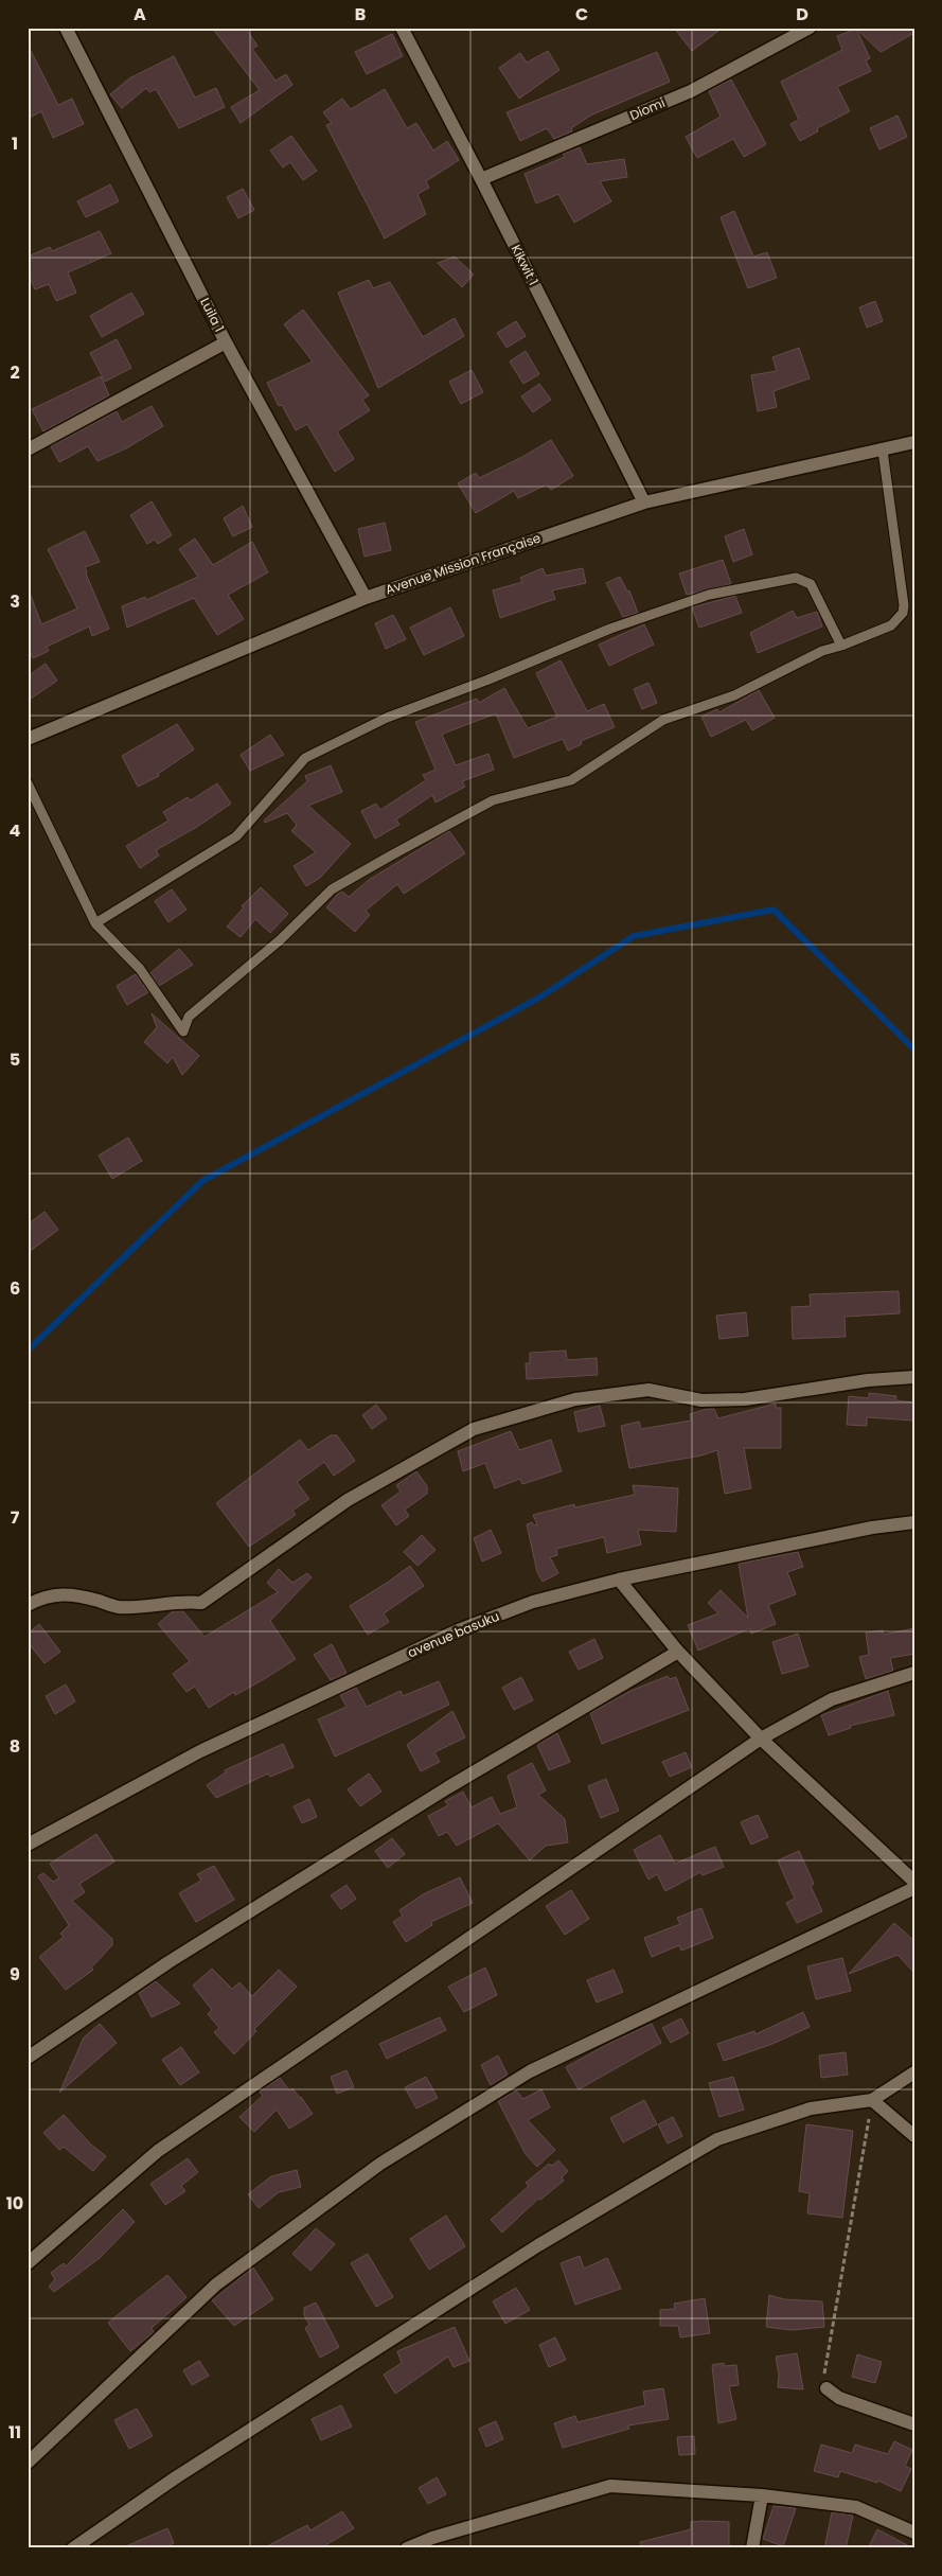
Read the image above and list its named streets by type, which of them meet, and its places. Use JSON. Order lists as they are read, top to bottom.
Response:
{
  "streets": {
    "street": [
      "Diomi",
      "Kikwit 1",
      "Luila 1",
      "Avenue Mission Française",
      "avenue basuku"
    ]
  },
  "crossings": [
    ["Diomi", "Kikwit 1"],
    ["Kikwit 1", "Avenue Mission Française"],
    ["Luila 1", "Avenue Mission Française"]
  ],
  "grid": {
    "columns": [
      "A",
      "B",
      "C",
      "D"
    ],
    "rows": [
      "1",
      "2",
      "3",
      "4",
      "5",
      "6",
      "7",
      "8",
      "9",
      "10",
      "11"
    ]
  }
}
